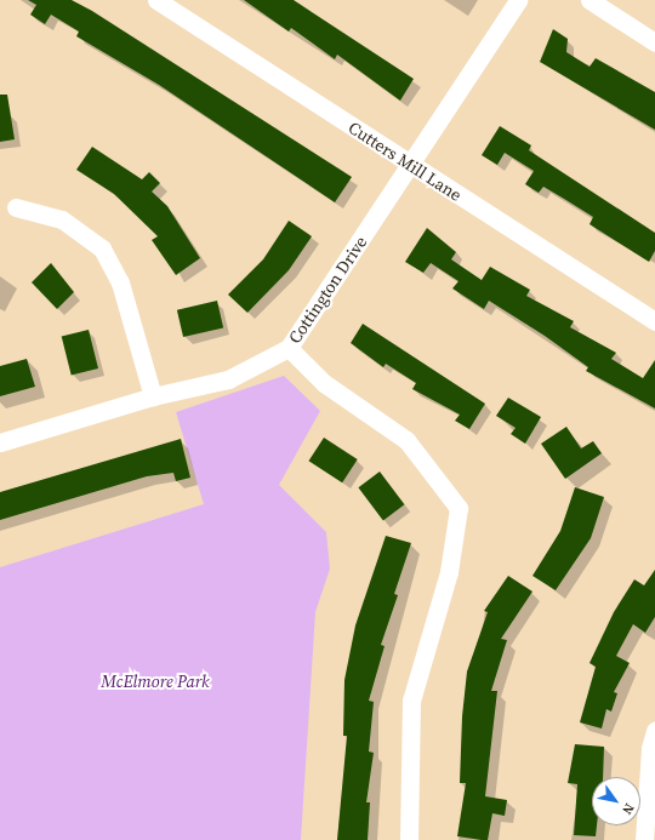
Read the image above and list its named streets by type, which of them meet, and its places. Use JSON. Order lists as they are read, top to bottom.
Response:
{
  "streets": {
    "street": ["Cutters Mill Lane", "Cottington Drive"]
  },
  "crossings": [
    ["Cutters Mill Lane", "Cottington Drive"]
  ],
  "parks": ["McElmore Park"],
  "north": "bottom right"
}
